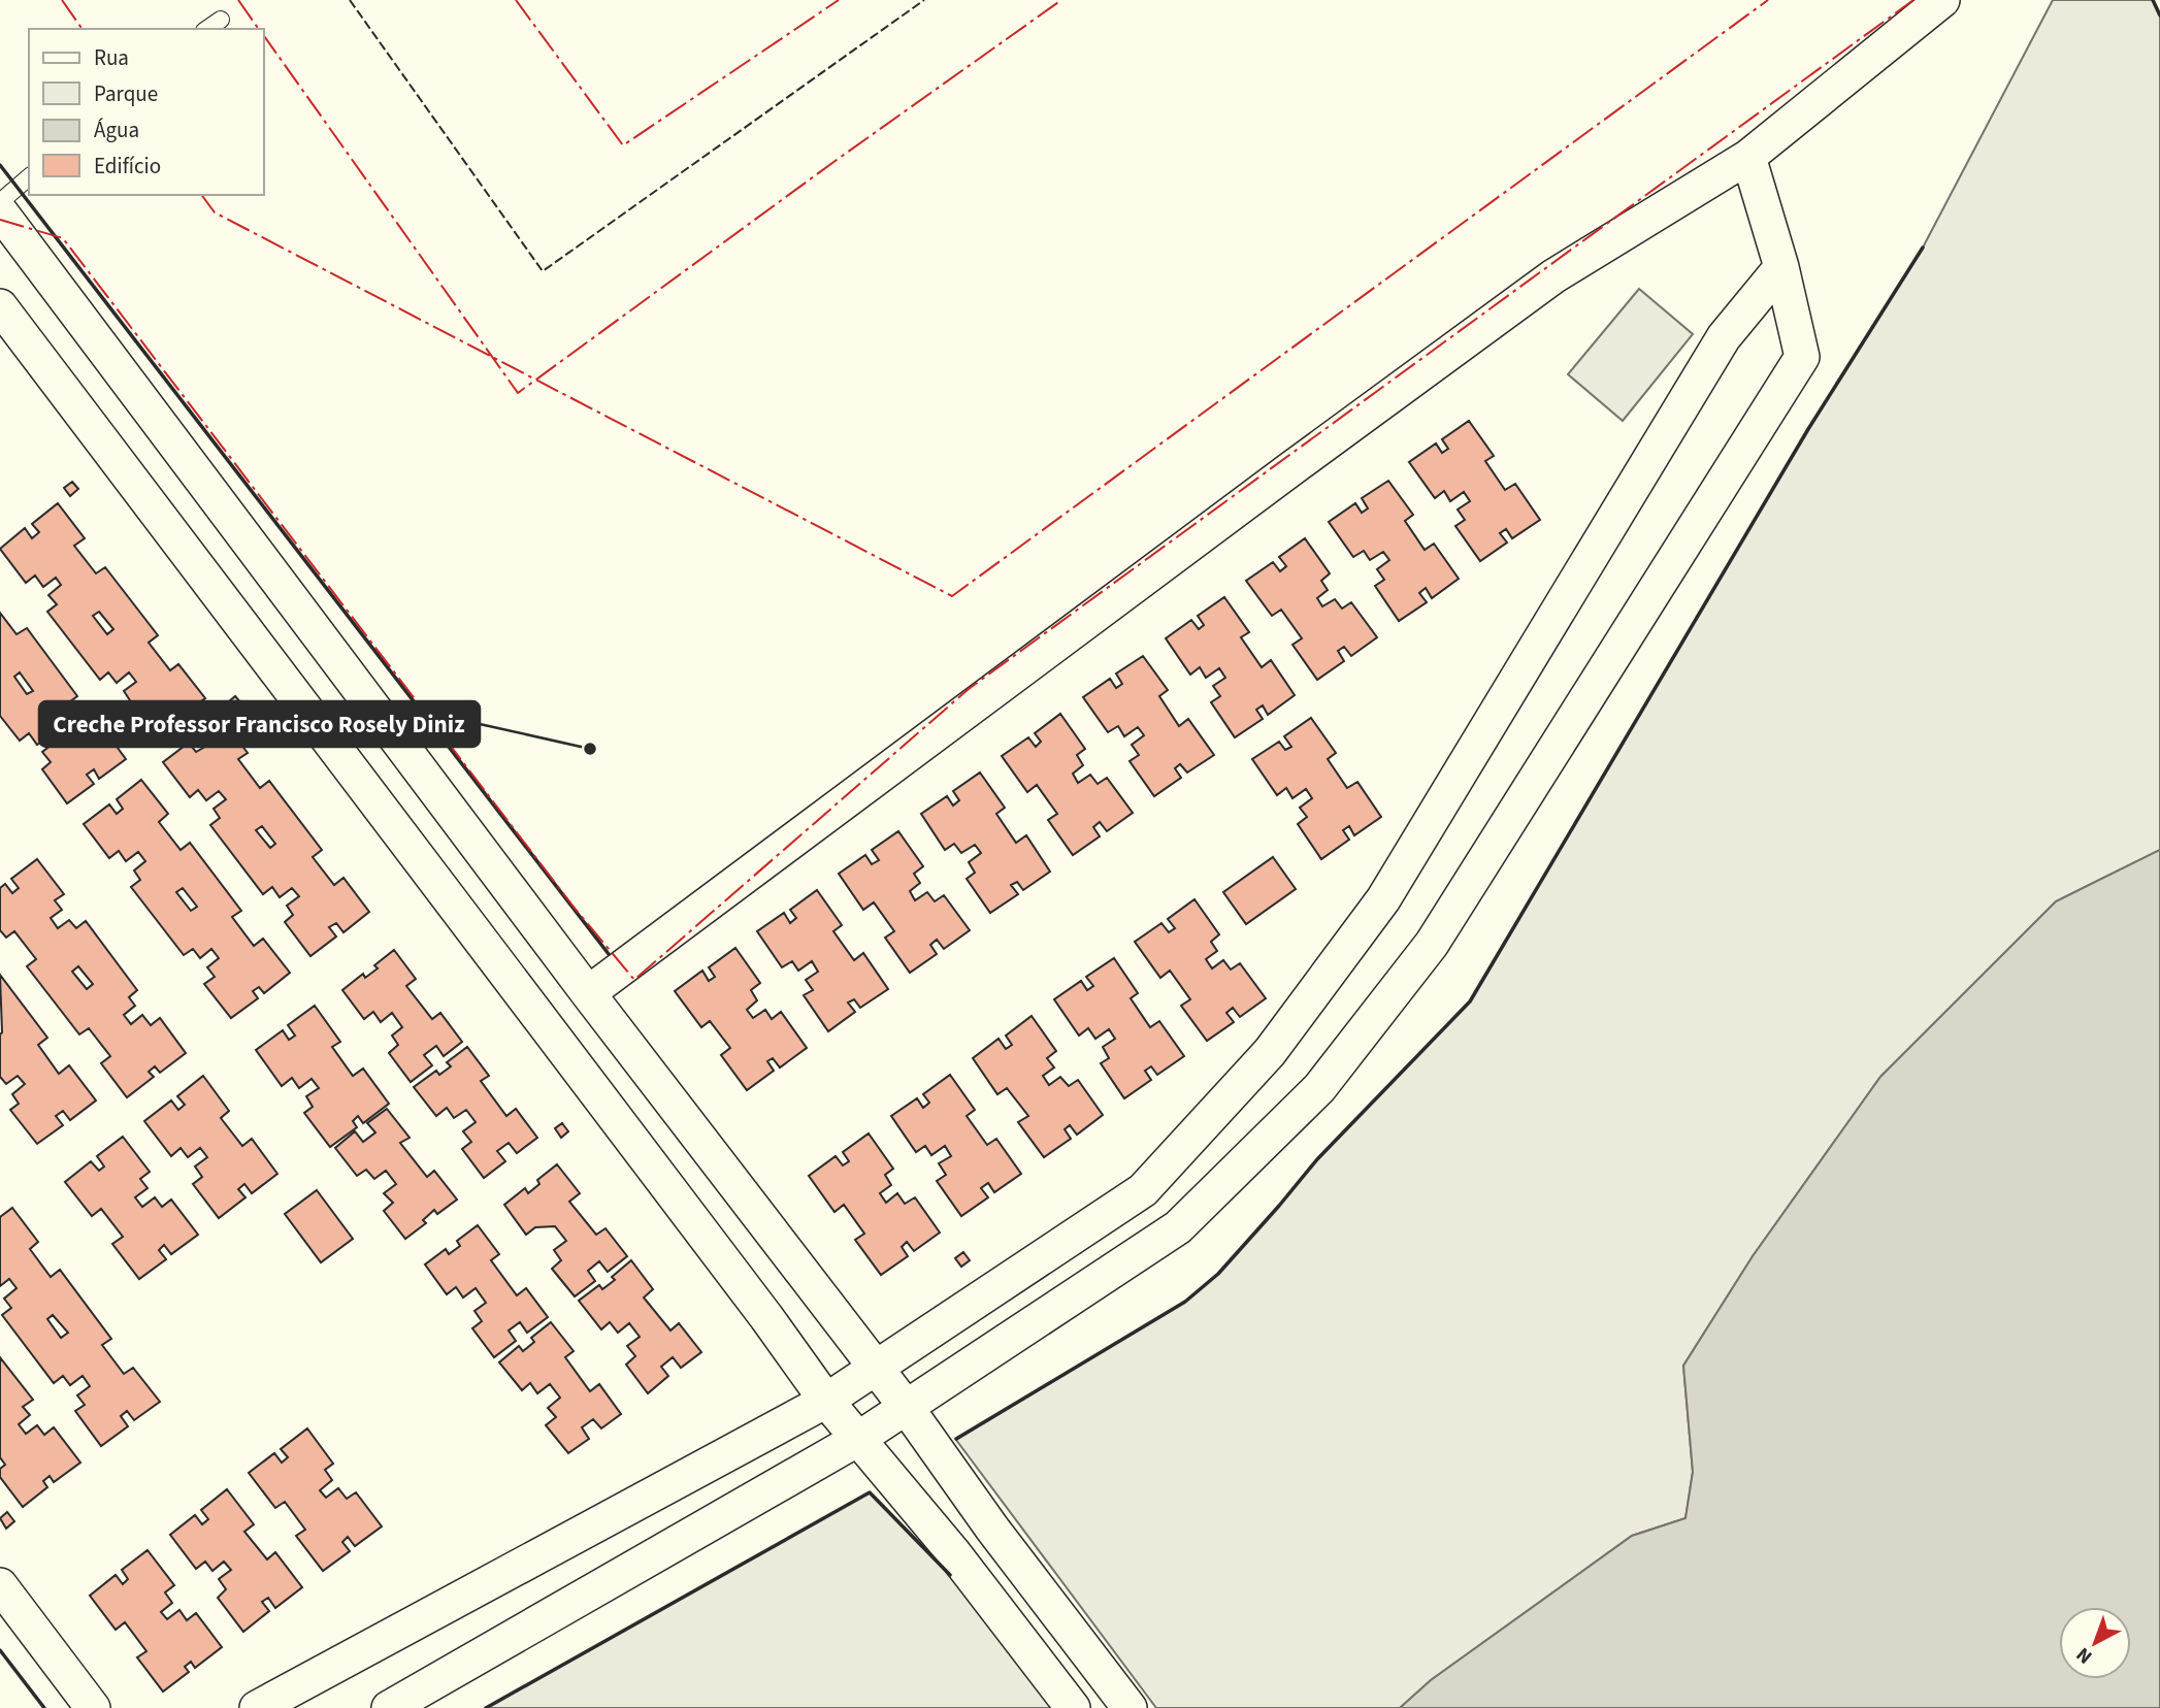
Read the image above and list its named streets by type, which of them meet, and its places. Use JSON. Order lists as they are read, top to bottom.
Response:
{
  "places": ["Creche Professor Francisco Rosely Diniz"],
  "legend": [
    "Rua",
    "Parque",
    "Água",
    "Edifício"
  ],
  "north": "bottom left"
}
